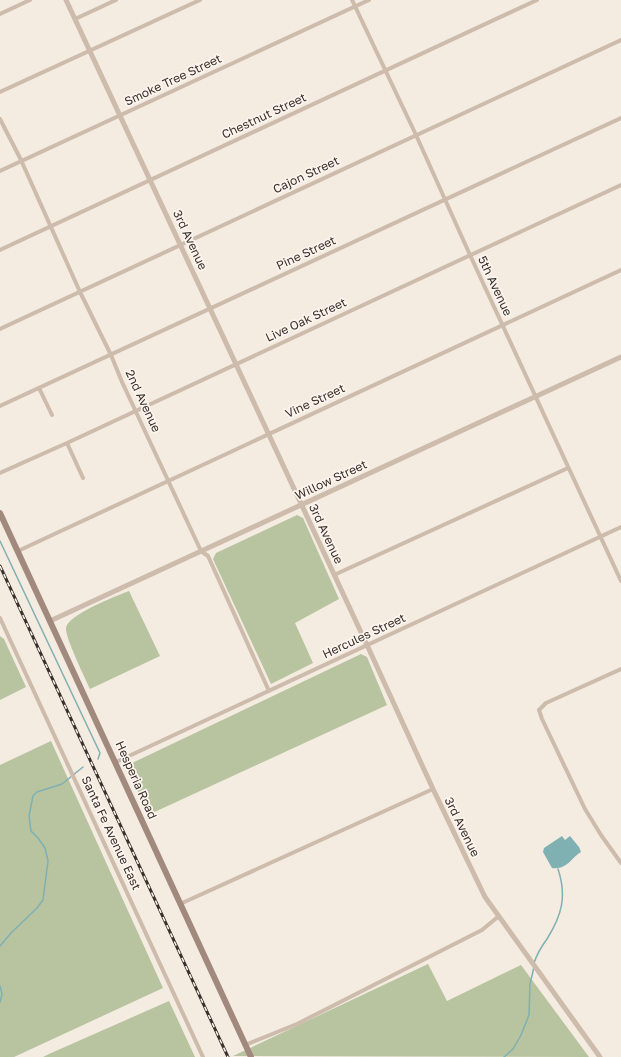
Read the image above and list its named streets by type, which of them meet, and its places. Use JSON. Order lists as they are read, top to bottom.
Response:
{
  "streets": {
    "main road": ["Hesperia Road"],
    "street": [
      "Smoke Tree Street",
      "Chestnut Street",
      "Cajon Street",
      "3rd Avenue",
      "Pine Street",
      "5th Avenue",
      "Live Oak Street",
      "2nd Avenue",
      "Vine Street",
      "Willow Street",
      "Hercules Street",
      "Santa Fe Avenue East"
    ]
  },
  "crossings": [
    ["Smoke Tree Street", "3rd Avenue"],
    ["Smoke Tree Street", "5th Avenue"],
    ["Smoke Tree Street", "2nd Avenue"],
    ["Chestnut Street", "3rd Avenue"],
    ["Chestnut Street", "5th Avenue"],
    ["Chestnut Street", "2nd Avenue"],
    ["Cajon Street", "3rd Avenue"],
    ["Cajon Street", "5th Avenue"],
    ["Cajon Street", "2nd Avenue"],
    ["3rd Avenue", "Pine Street"],
    ["3rd Avenue", "Live Oak Street"],
    ["3rd Avenue", "Vine Street"],
    ["3rd Avenue", "Willow Street"],
    ["3rd Avenue", "Hercules Street"],
    ["Pine Street", "5th Avenue"],
    ["Pine Street", "2nd Avenue"],
    ["5th Avenue", "Live Oak Street"],
    ["5th Avenue", "Vine Street"],
    ["5th Avenue", "Willow Street"],
    ["5th Avenue", "Hercules Street"],
    ["Live Oak Street", "2nd Avenue"],
    ["2nd Avenue", "Vine Street"],
    ["2nd Avenue", "Willow Street"],
    ["2nd Avenue", "Hercules Street"],
    ["Vine Street", "Hesperia Road"],
    ["Willow Street", "Hesperia Road"],
    ["Hercules Street", "Hesperia Road"]
  ]
}
